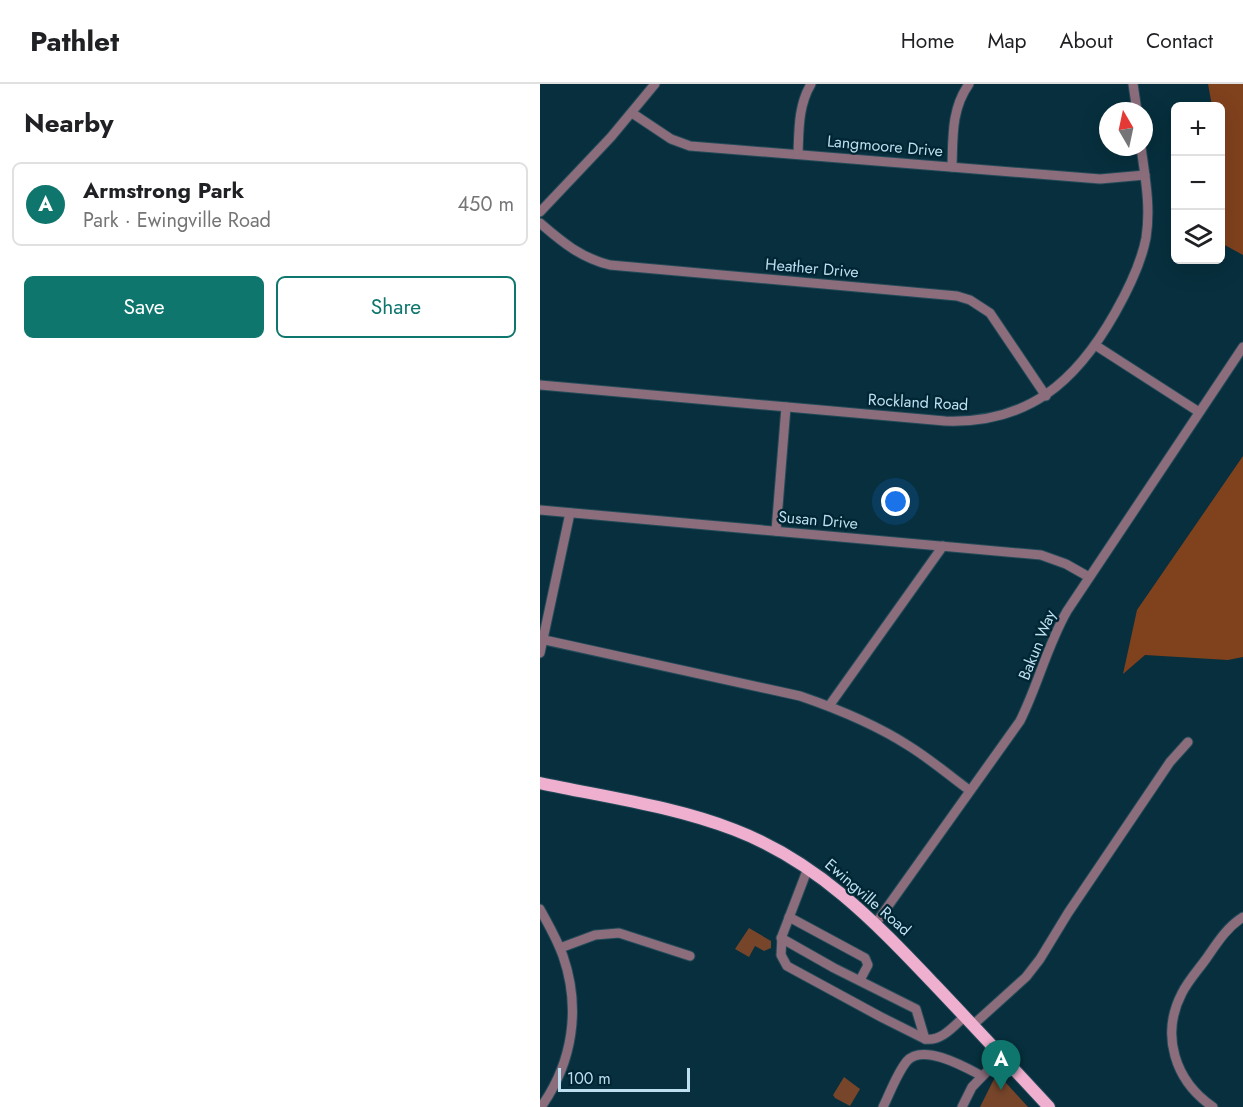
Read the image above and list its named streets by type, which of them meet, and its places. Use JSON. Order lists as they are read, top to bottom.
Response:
{
  "streets": {
    "main road": ["Ewingville Road"],
    "street": [
      "Langmoore Drive",
      "Heather Drive",
      "Rockland Road",
      "Susan Drive",
      "Bakun Way"
    ]
  },
  "crossings": [
    ["Langmoore Drive", "Rockland Road"],
    ["Heather Drive", "Rockland Road"],
    ["Susan Drive", "Bakun Way"],
    ["Bakun Way", "Ewingville Road"]
  ],
  "scale_bar": "100 m",
  "north": "top",
  "page": {
    "header": "Pathlet",
    "nav": [
      "Home",
      "Map",
      "About",
      "Contact"
    ],
    "heading": "Nearby",
    "map_buttons": ["+", "−"],
    "list": [
      {
        "mark": "A",
        "name": "Armstrong Park",
        "note": "Park · Ewingville Road",
        "value": "450 m"
      }
    ],
    "buttons": ["Save", "Share"],
    "pins": "A",
    "scale": "100 m"
  }
}
